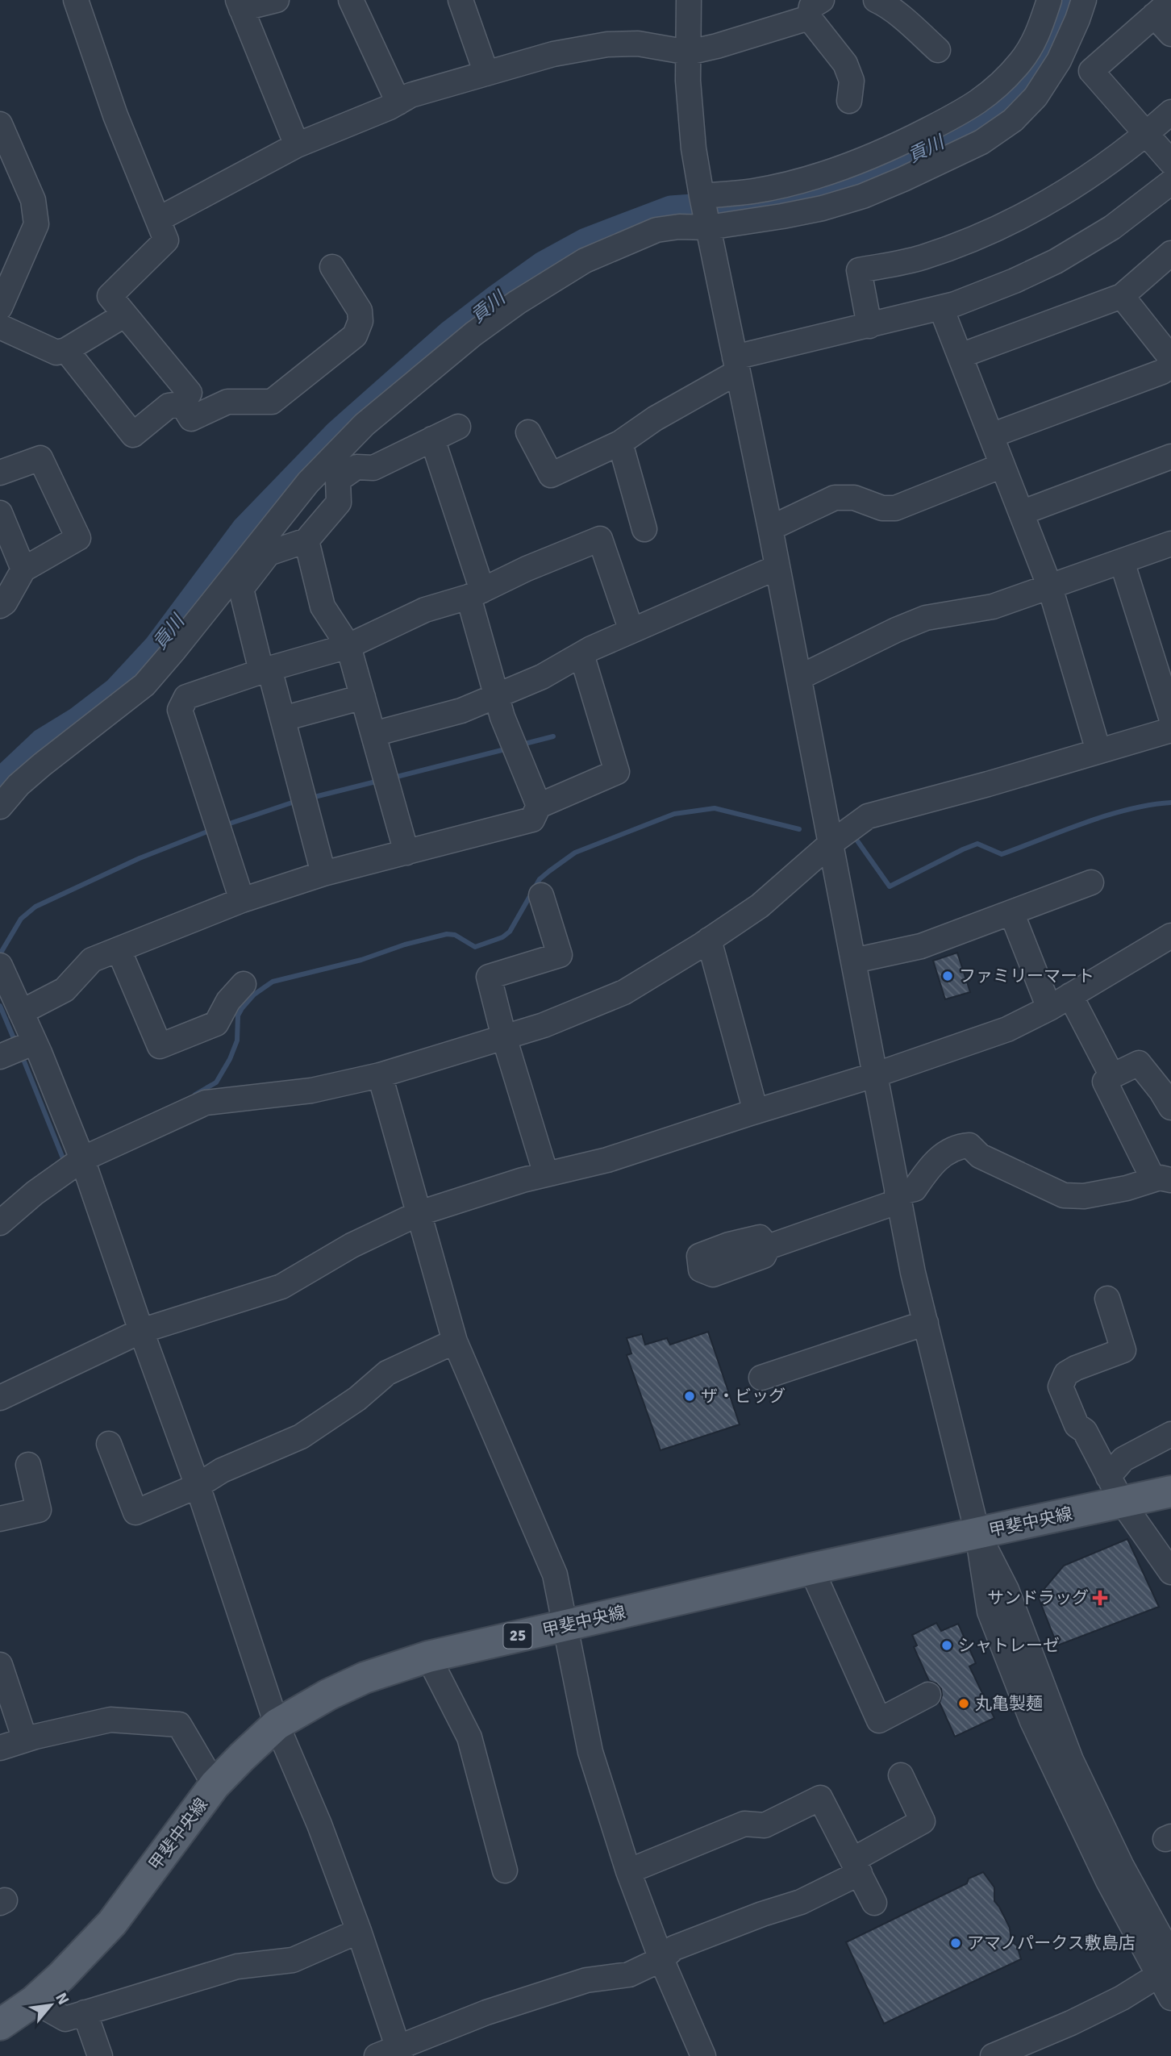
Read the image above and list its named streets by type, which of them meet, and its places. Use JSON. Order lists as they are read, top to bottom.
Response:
{
  "streets": {
    "main road": ["甲斐中央線", "25"]
  },
  "water": ["貢川"],
  "places": {
    "other": [
      "ファミリーマート",
      "ザ・ビッグ",
      "シャトレーゼ",
      "丸亀製麺",
      "アマノパークス敷島店"
    ],
    "health": ["サンドラッグ"]
  },
  "north": "top right"
}
